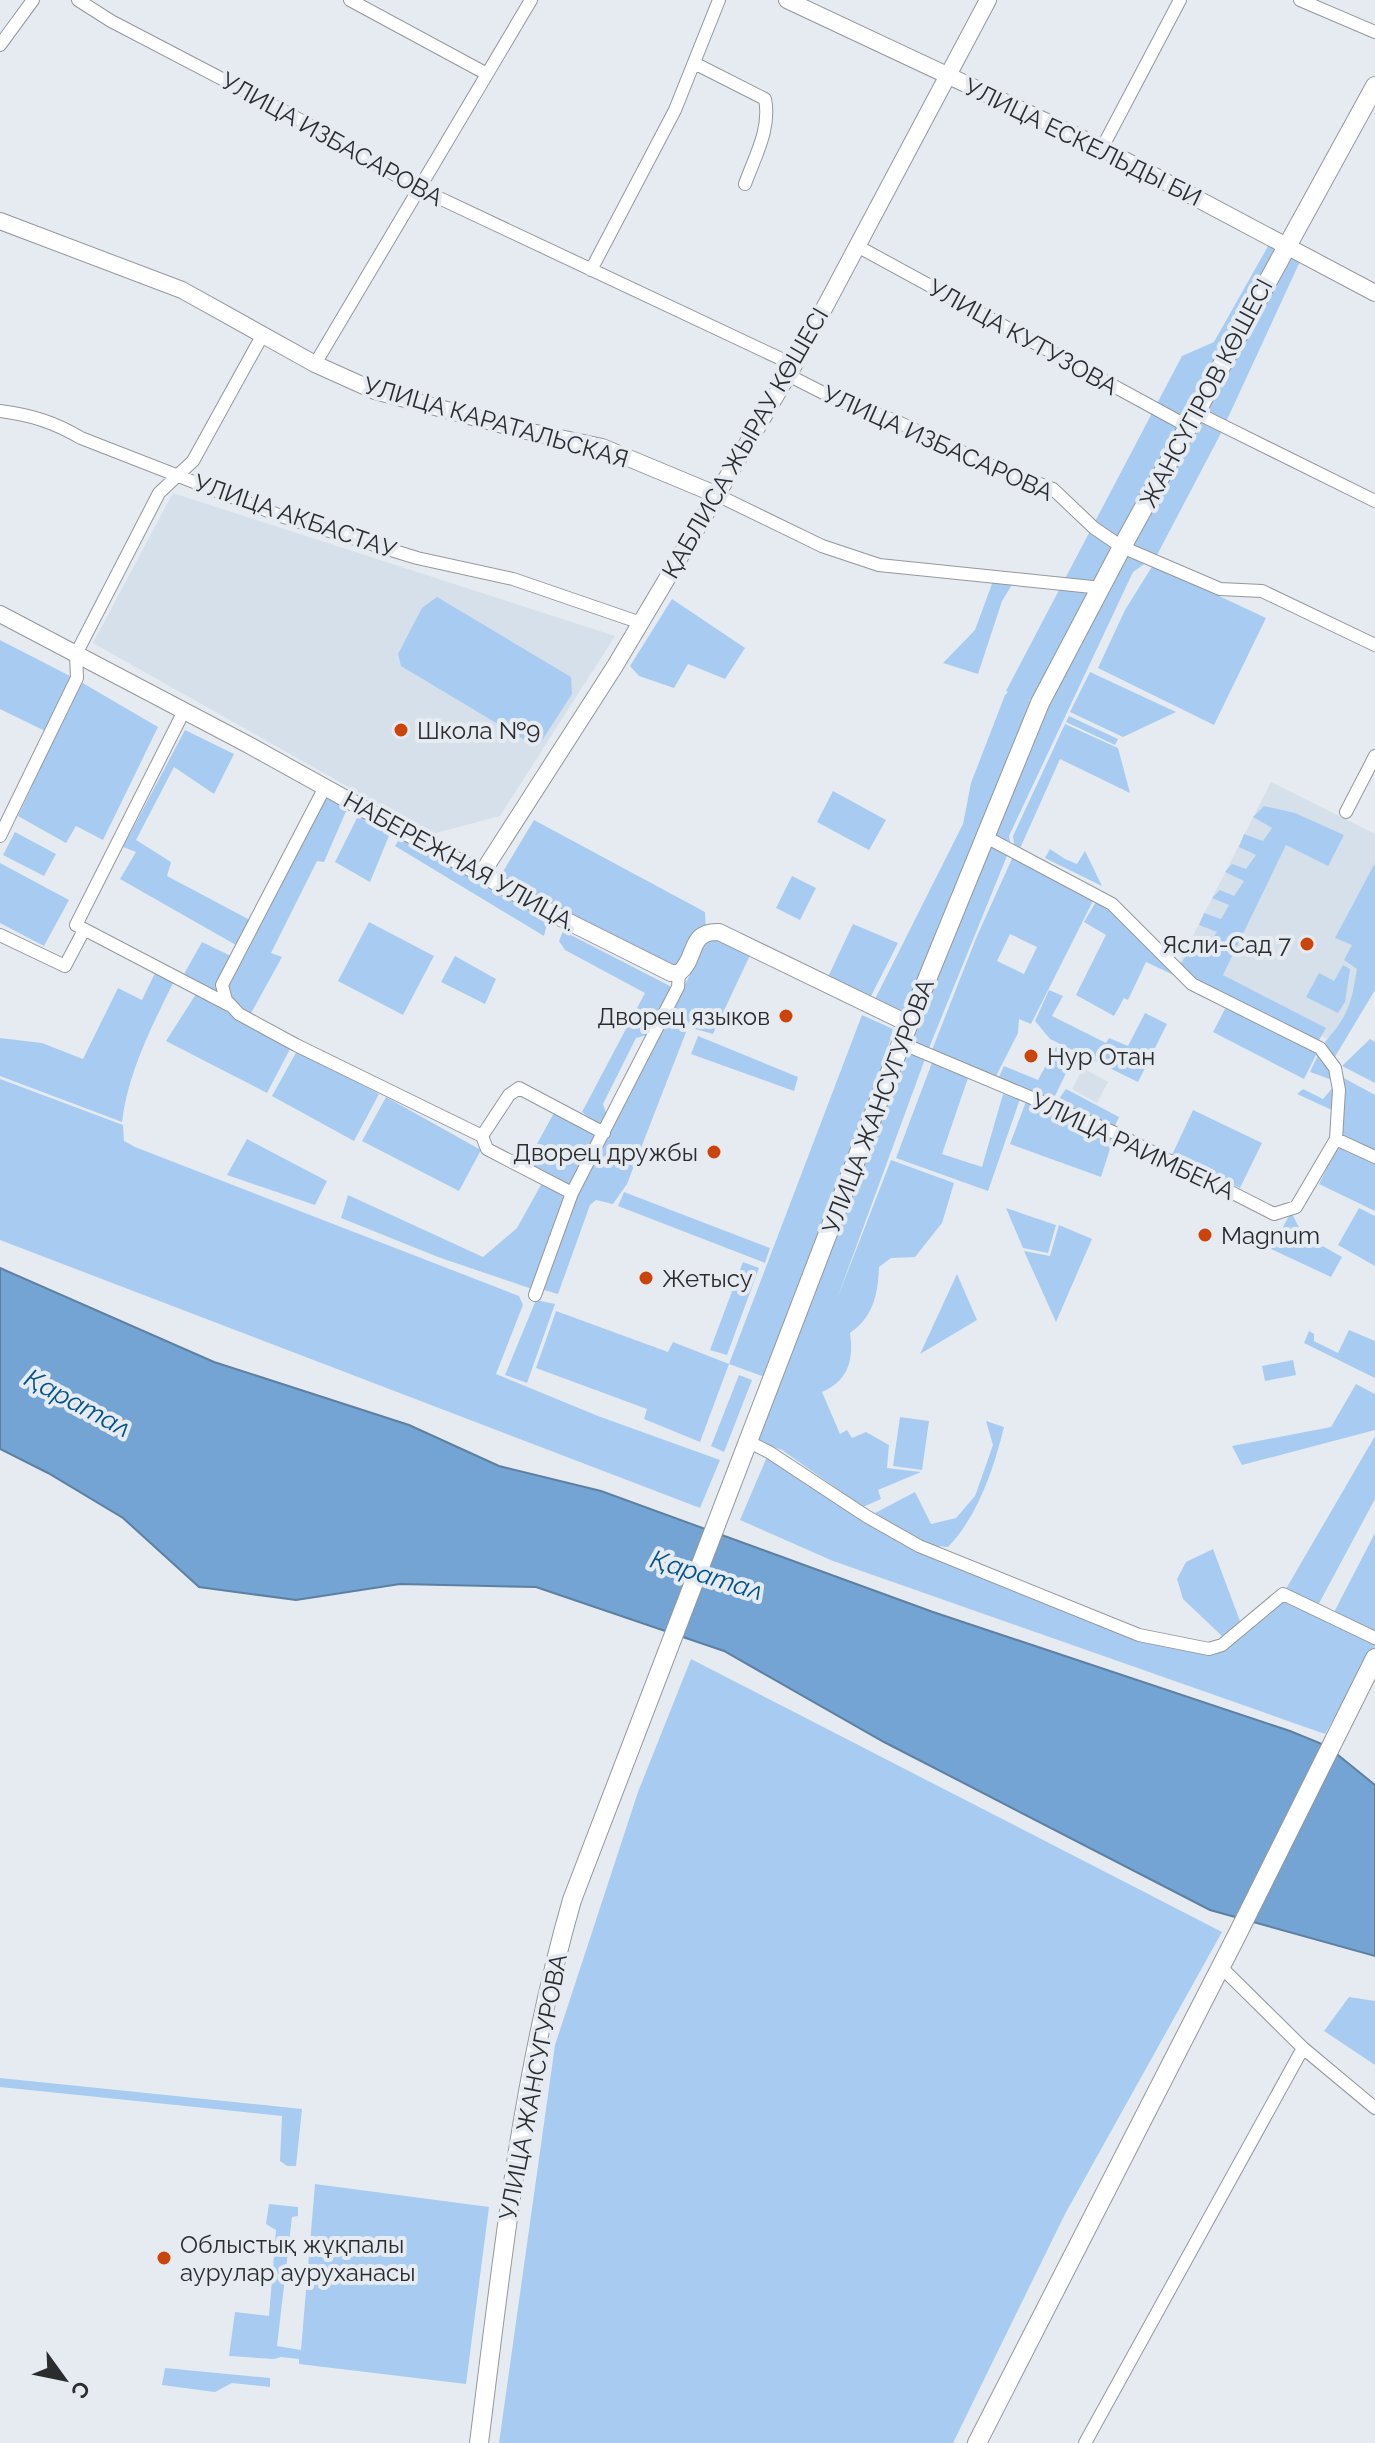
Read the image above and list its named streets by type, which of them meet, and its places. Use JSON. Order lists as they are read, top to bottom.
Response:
{
  "streets": {
    "main road": ["ЖАНСҮГІРОВ КӨШЕСІ", "УЛИЦА ЖАНСУГУРОВА"],
    "street": [
      "УЛИЦА ИЗБАСАРОВА",
      "УЛИЦА ЕСКЕЛЬДЫ БИ",
      "УЛИЦА КУТУЗОВА",
      "УЛИЦА КАРАТАЛЬСКАЯ",
      "ҚАБЛИСА ЖЫРАУ КӨШЕСІ",
      "УЛИЦА АКБАСТАУ",
      "НАБЕРЕЖНАЯ УЛИЦА.",
      "УЛИЦА РАИМБЕКА"
    ]
  },
  "crossings": [
    ["УЛИЦА ИЗБАСАРОВА", "ЖАНСҮГІРОВ КӨШЕСІ"],
    ["УЛИЦА ИЗБАСАРОВА", "ҚАБЛИСА ЖЫРАУ КӨШЕСІ"],
    ["УЛИЦА ЕСКЕЛЬДЫ БИ", "ЖАНСҮГІРОВ КӨШЕСІ"],
    ["УЛИЦА ЕСКЕЛЬДЫ БИ", "ҚАБЛИСА ЖЫРАУ КӨШЕСІ"],
    ["УЛИЦА КУТУЗОВА", "ЖАНСҮГІРОВ КӨШЕСІ"],
    ["УЛИЦА КУТУЗОВА", "ҚАБЛИСА ЖЫРАУ КӨШЕСІ"],
    ["ЖАНСҮГІРОВ КӨШЕСІ", "УЛИЦА КАРАТАЛЬСКАЯ"],
    ["ЖАНСҮГІРОВ КӨШЕСІ", "УЛИЦА ЖАНСУГУРОВА"],
    ["УЛИЦА КАРАТАЛЬСКАЯ", "ҚАБЛИСА ЖЫРАУ КӨШЕСІ"],
    ["ҚАБЛИСА ЖЫРАУ КӨШЕСІ", "УЛИЦА АКБАСТАУ"],
    ["ҚАБЛИСА ЖЫРАУ КӨШЕСІ", "НАБЕРЕЖНАЯ УЛИЦА."],
    ["УЛИЦА ЖАНСУГУРОВА", "УЛИЦА РАИМБЕКА"]
  ],
  "water": ["Қаратал"],
  "places": [
    "Школа №9",
    "Ясли-Сад 7",
    "Дворец языков",
    "Нур Отан",
    "Дворец дружбы",
    "Magnum",
    "Жетысу",
    "Облыстық жұқпалы аурулар ауруханасы"
  ],
  "north": "bottom right"
}
